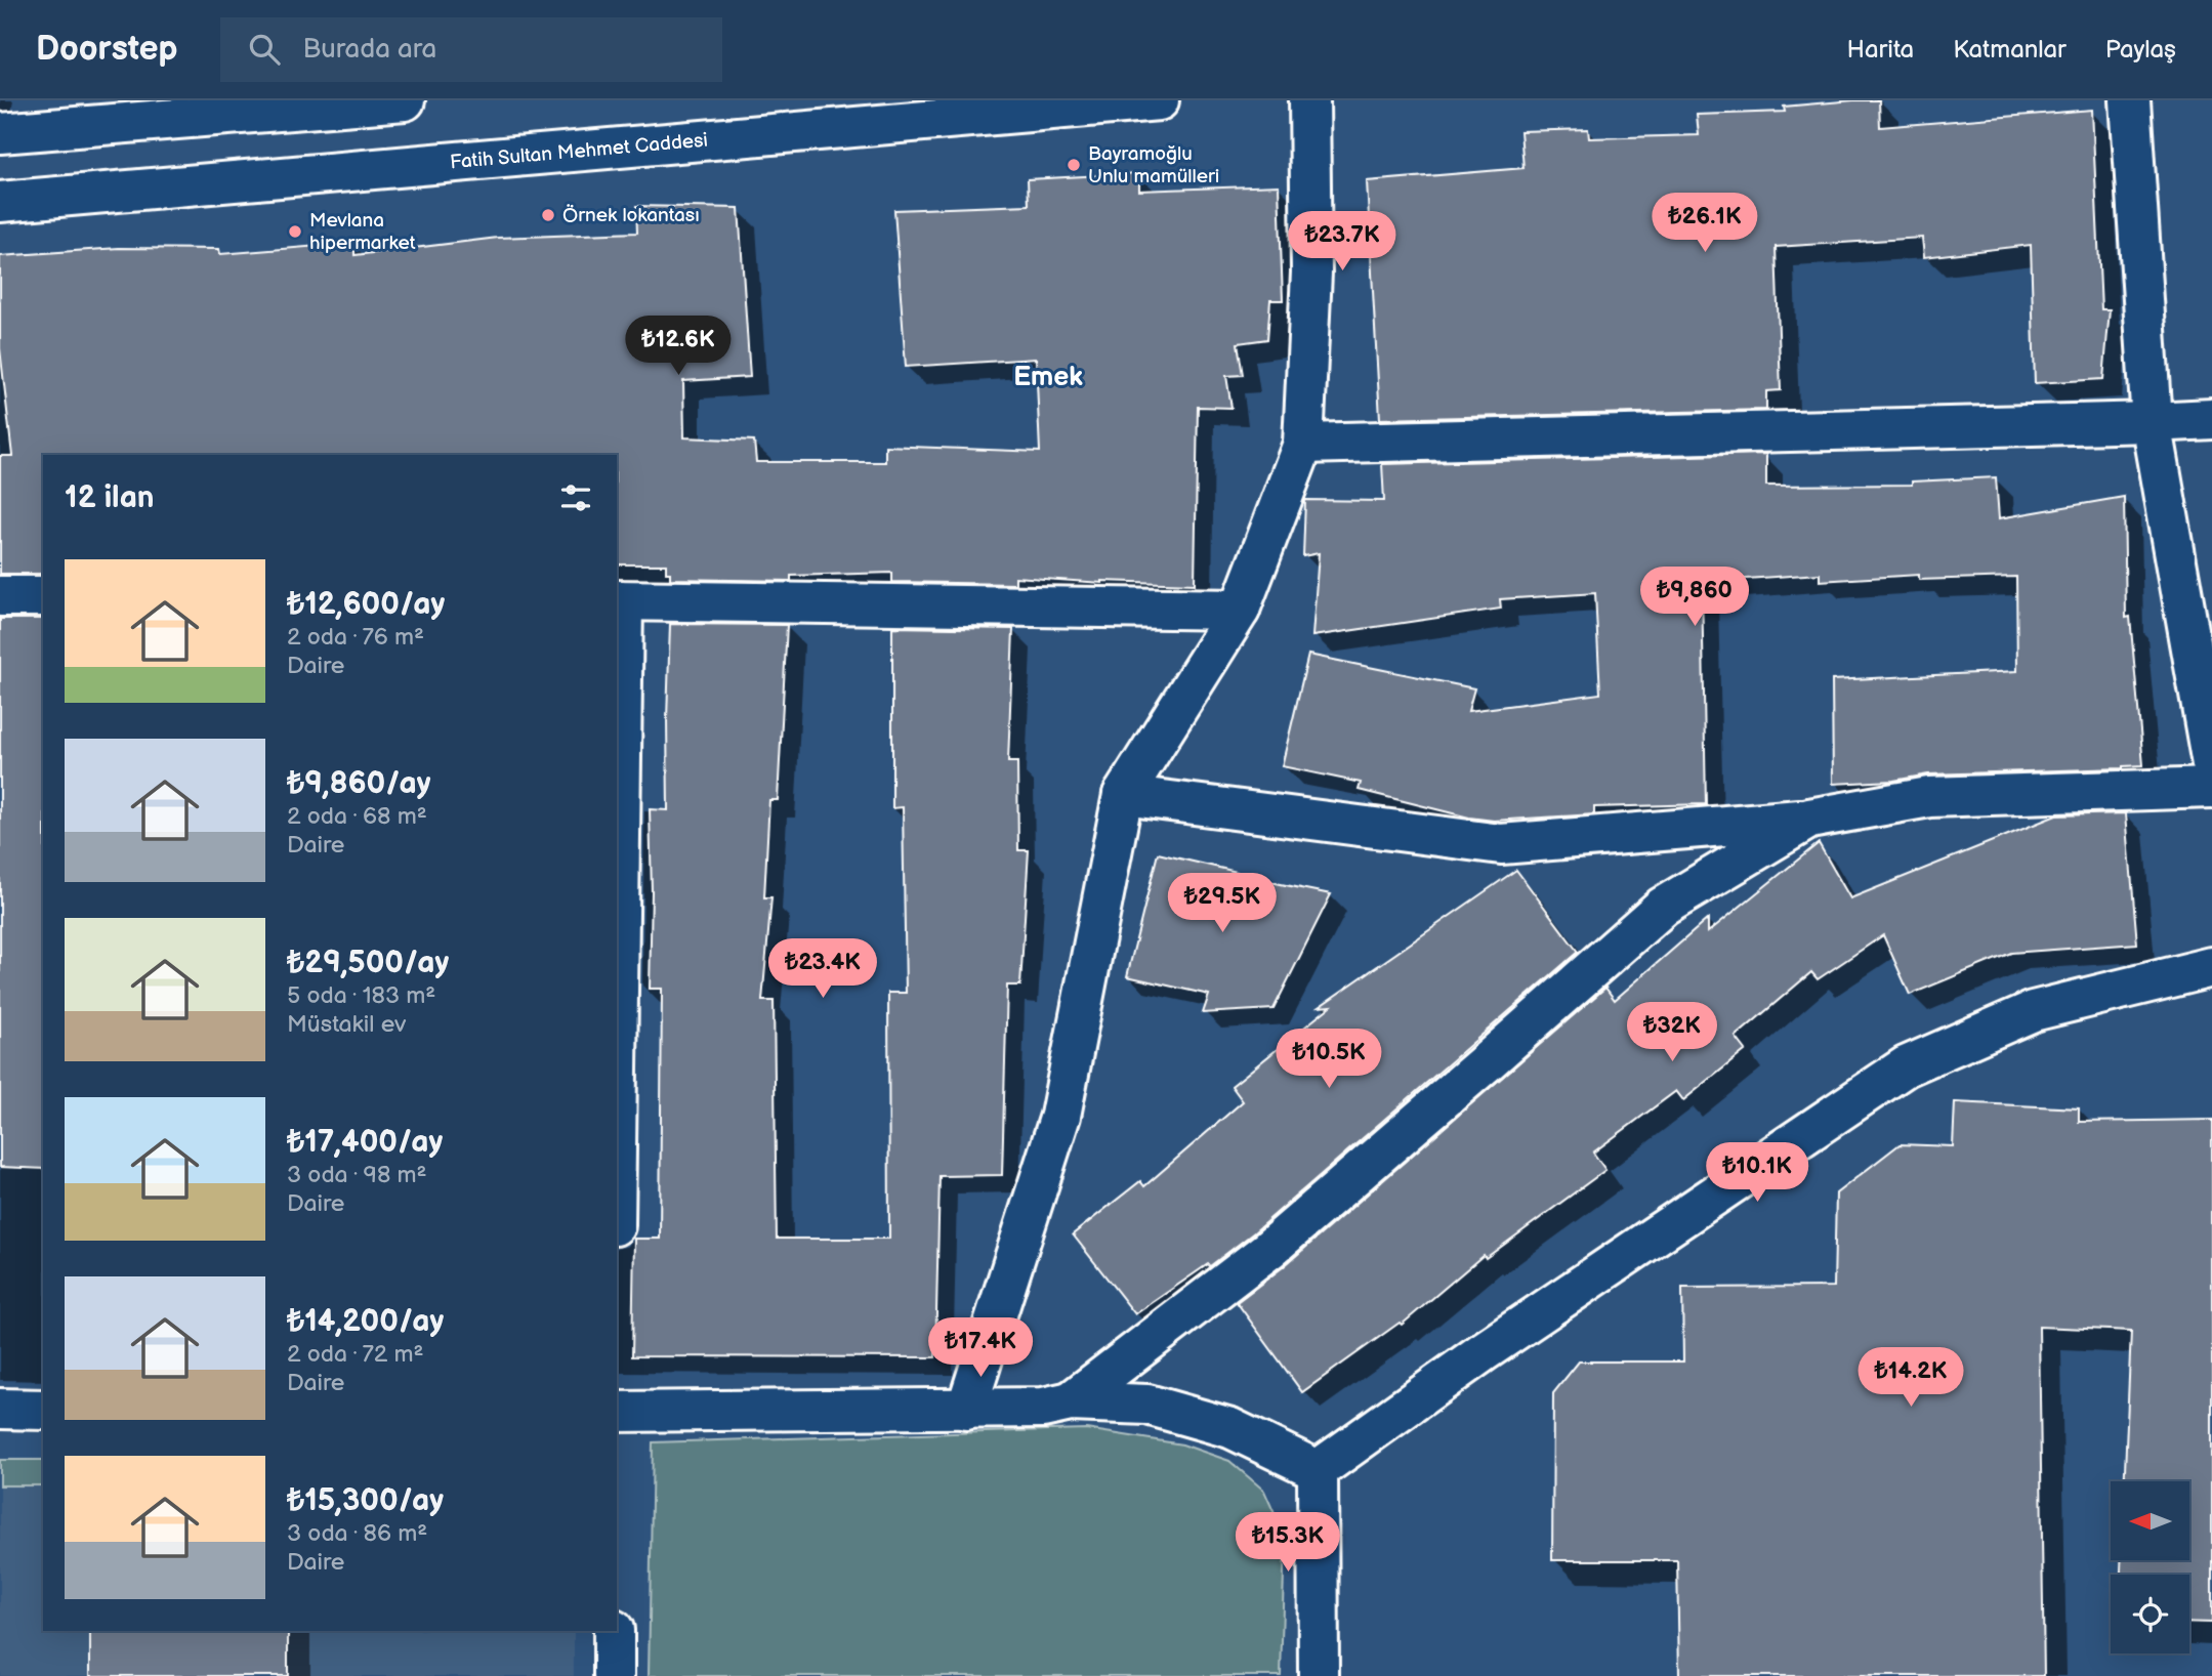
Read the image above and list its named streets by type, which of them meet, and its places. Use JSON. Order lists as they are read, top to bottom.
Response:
{
  "streets": {
    "street": ["Fatih Sultan Mehmet Caddesi"]
  },
  "districts": ["Emek"],
  "places": ["Bayramoğlu Unlu mamülleri", "Örnek lokantası", "Mevlana hipermarket"],
  "north": "left",
  "page": {
    "header": "Doorstep",
    "search": "Burada ara",
    "nav": ["Harita", "Katmanlar", "Paylaş"],
    "price": [
      "₺26.1K",
      "₺23.7K",
      "₺12.6K",
      "₺9,860",
      "₺29.5K",
      "₺23.4K",
      "₺32K",
      "₺10.5K",
      "₺10.1K",
      "₺17.4K",
      "₺14.2K",
      "₺15.3K"
    ],
    "heading": "12 ilan",
    "list": [
      {
        "name": "₺12,600/ay",
        "note": "2 oda · 76 m² · Daire"
      },
      {
        "name": "₺9,860/ay",
        "note": "2 oda · 68 m² · Daire"
      },
      {
        "name": "₺29,500/ay",
        "note": "5 oda · 183 m² · Müstakil ev"
      },
      {
        "name": "₺17,400/ay",
        "note": "3 oda · 98 m² · Daire"
      },
      {
        "name": "₺14,200/ay",
        "note": "2 oda · 72 m² · Daire"
      },
      {
        "name": "₺15,300/ay",
        "note": "3 oda · 86 m² · Daire"
      }
    ]
  }
}
